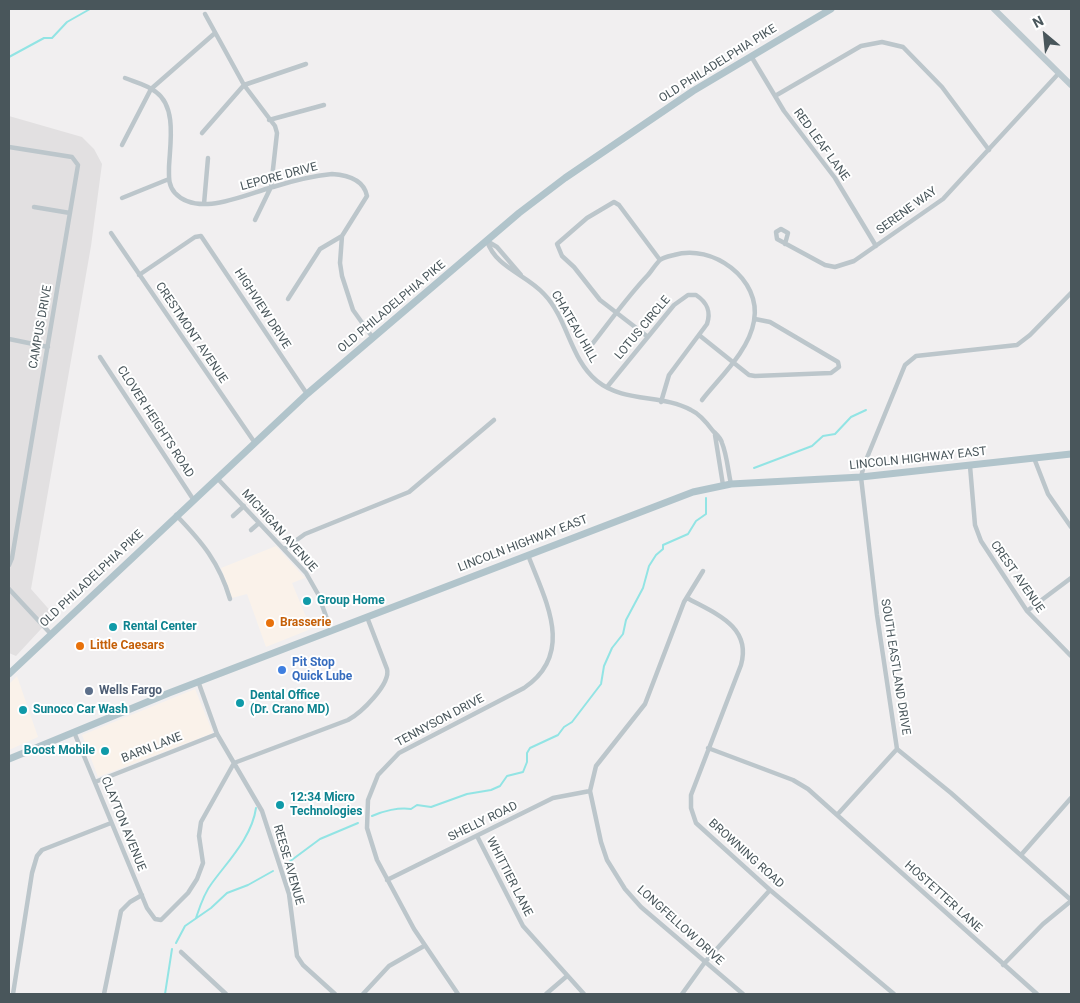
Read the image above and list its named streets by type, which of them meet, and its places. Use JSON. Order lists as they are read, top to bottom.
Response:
{
  "streets": {
    "main road": ["OLD PHILADELPHIA PIKE", "LINCOLN HIGHWAY EAST"],
    "street": [
      "RED LEAF LANE",
      "LEPORE DRIVE",
      "SERENE WAY",
      "HIGHVIEW DRIVE",
      "CAMPUS DRIVE",
      "CHATEAU HILL",
      "LOTUS CIRCLE",
      "CRESTMONT AVENUE",
      "CLOVER HEIGHTS ROAD",
      "MICHIGAN AVENUE",
      "CREST AVENUE",
      "SOUTH EASTLAND DRIVE",
      "TENNYSON DRIVE",
      "BARN LANE",
      "SHELLY ROAD",
      "CLAYTON AVENUE",
      "BROWNING ROAD",
      "REESE AVENUE",
      "WHITTIER LANE",
      "HOSTETTER LANE",
      "LONGFELLOW DRIVE"
    ]
  },
  "crossings": [
    ["OLD PHILADELPHIA PIKE", "RED LEAF LANE"],
    ["OLD PHILADELPHIA PIKE", "HIGHVIEW DRIVE"],
    ["OLD PHILADELPHIA PIKE", "CHATEAU HILL"],
    ["OLD PHILADELPHIA PIKE", "CRESTMONT AVENUE"],
    ["OLD PHILADELPHIA PIKE", "CLOVER HEIGHTS ROAD"],
    ["OLD PHILADELPHIA PIKE", "MICHIGAN AVENUE"],
    ["RED LEAF LANE", "SERENE WAY"],
    ["HIGHVIEW DRIVE", "CRESTMONT AVENUE"],
    ["CHATEAU HILL", "LOTUS CIRCLE"],
    ["CHATEAU HILL", "LINCOLN HIGHWAY EAST"],
    ["LINCOLN HIGHWAY EAST", "MICHIGAN AVENUE"],
    ["LINCOLN HIGHWAY EAST", "CREST AVENUE"],
    ["LINCOLN HIGHWAY EAST", "SOUTH EASTLAND DRIVE"],
    ["LINCOLN HIGHWAY EAST", "TENNYSON DRIVE"],
    ["LINCOLN HIGHWAY EAST", "CLAYTON AVENUE"],
    ["LINCOLN HIGHWAY EAST", "REESE AVENUE"],
    ["TENNYSON DRIVE", "SHELLY ROAD"],
    ["BARN LANE", "CLAYTON AVENUE"],
    ["BARN LANE", "REESE AVENUE"],
    ["SHELLY ROAD", "WHITTIER LANE"],
    ["SHELLY ROAD", "LONGFELLOW DRIVE"],
    ["CLAYTON AVENUE", "REESE AVENUE"],
    ["BROWNING ROAD", "HOSTETTER LANE"],
    ["BROWNING ROAD", "LONGFELLOW DRIVE"]
  ],
  "places": [
    "Group Home",
    "Brasserie",
    "Rental Center",
    "Little Caesars",
    "Pit Stop Quick Lube",
    "Wells Fargo",
    "Dental Office (Dr. Crano MD)",
    "Sunoco Car Wash",
    "Boost Mobile",
    "12:34 Micro Technologies"
  ],
  "north": "top left"
}
